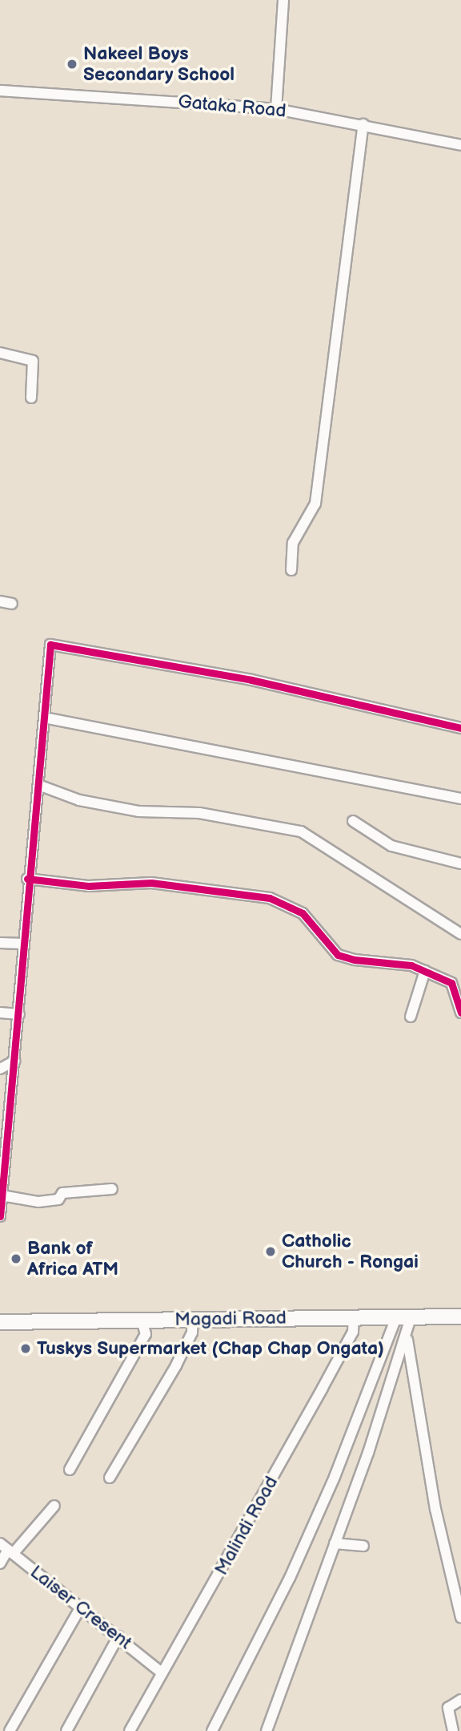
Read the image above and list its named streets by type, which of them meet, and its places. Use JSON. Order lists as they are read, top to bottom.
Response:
{
  "streets": {
    "highway": ["Magadi Road"],
    "street": ["Gataka Road", "Malindi Road", "Laiser Cresent"]
  },
  "crossings": [
    ["Magadi Road", "Malindi Road"],
    ["Malindi Road", "Laiser Cresent"]
  ],
  "places": [
    "Nakeel Boys Secondary School",
    "Catholic Church - Rongai",
    "Bank of Africa ATM",
    "Tuskys Supermarket (Chap Chap Ongata)"
  ]
}
